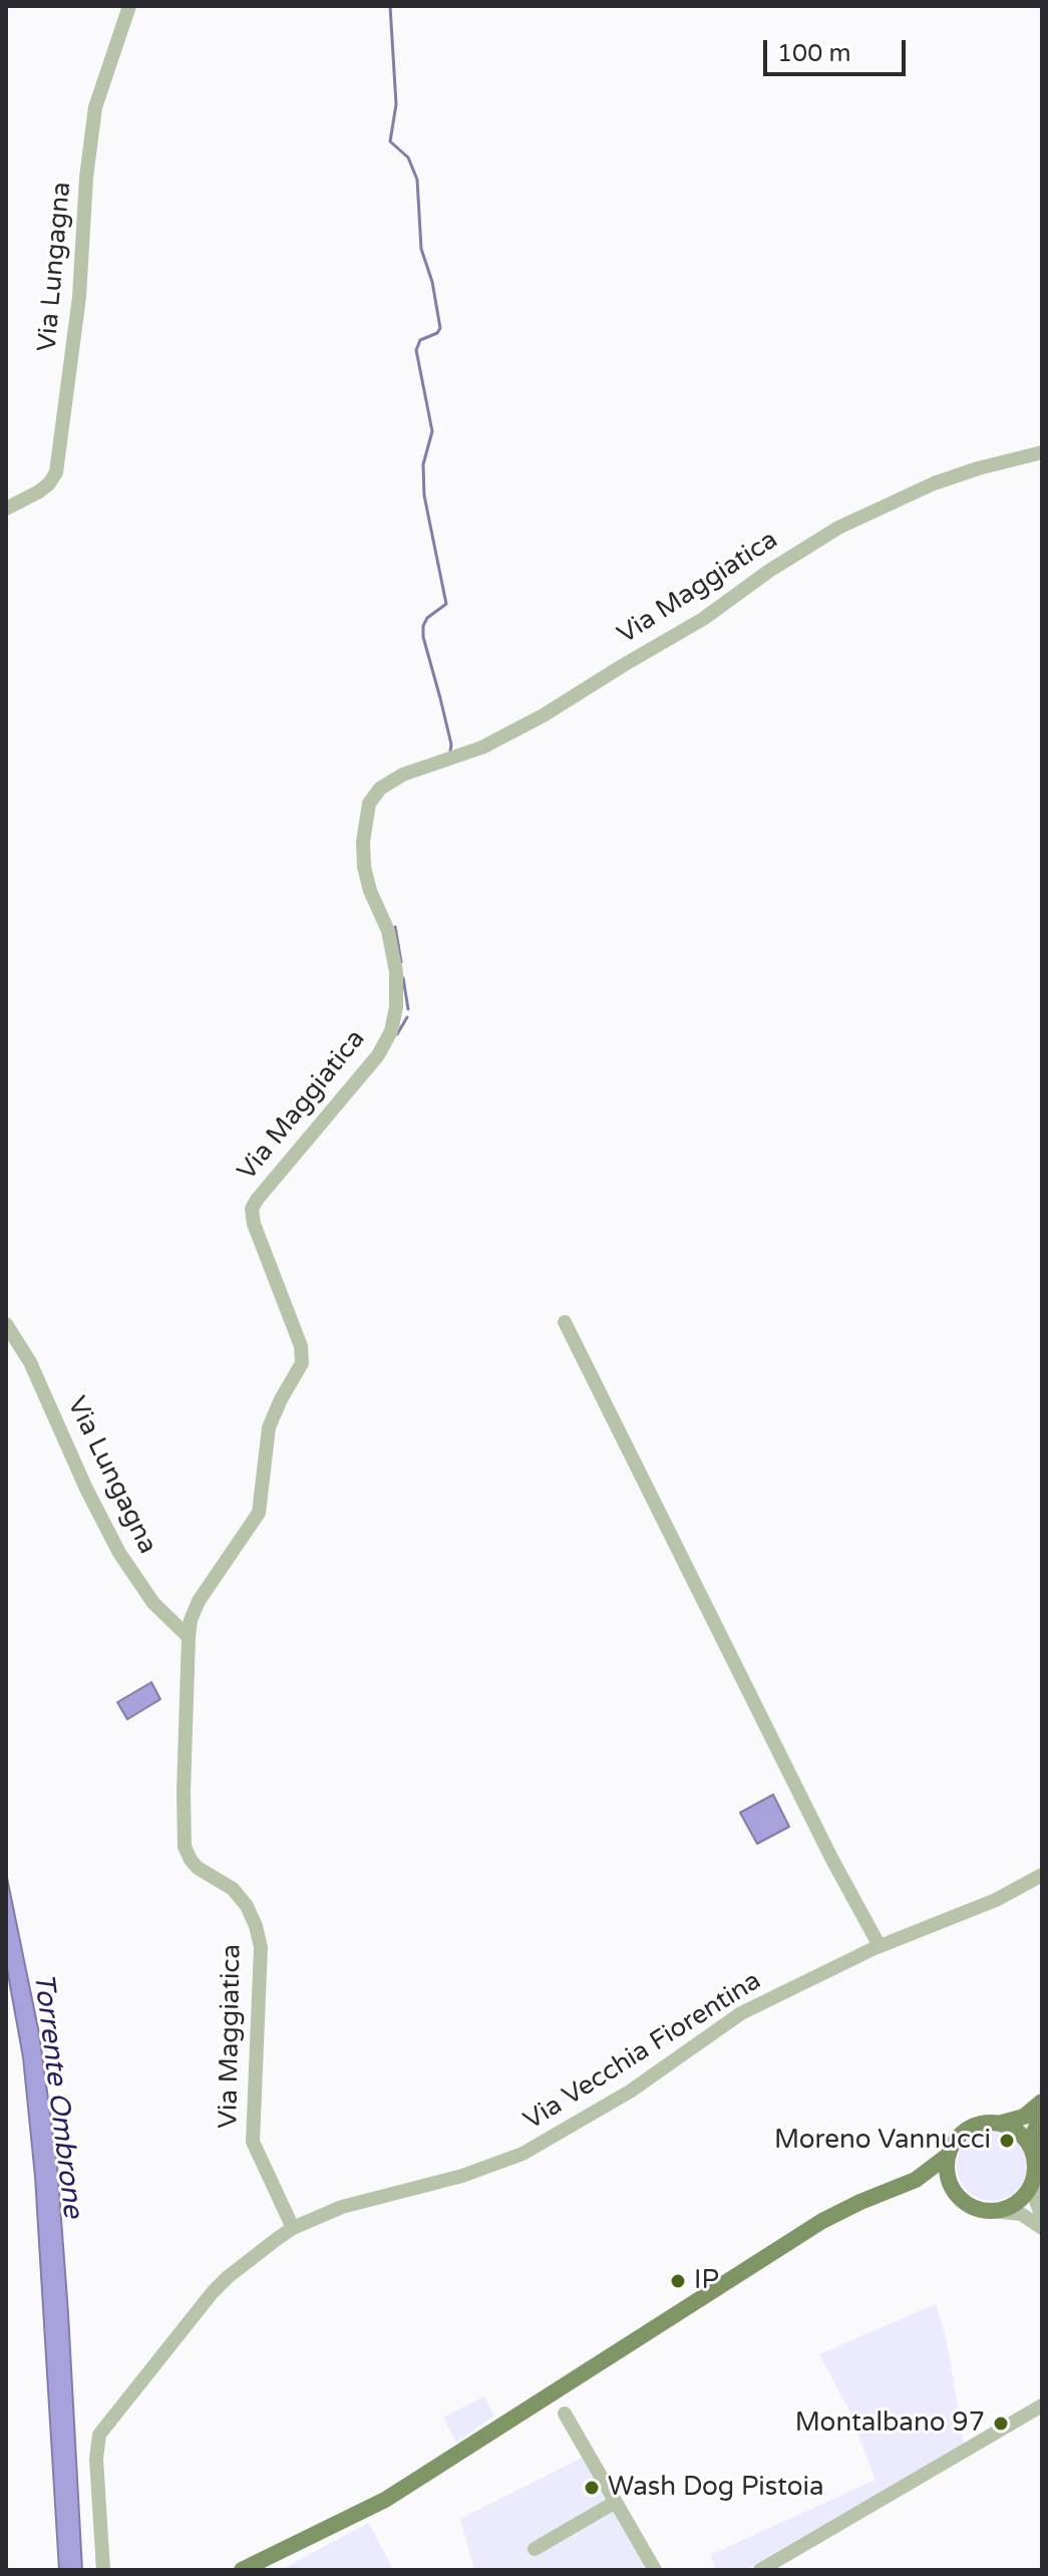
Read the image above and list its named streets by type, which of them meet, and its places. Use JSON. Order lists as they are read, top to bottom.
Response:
{
  "streets": {
    "street": ["Via Lungagna", "Via Maggiatica", "Via Vecchia Fiorentina"]
  },
  "crossings": [
    ["Via Lungagna", "Via Maggiatica"],
    ["Via Maggiatica", "Via Vecchia Fiorentina"]
  ],
  "water": ["Torrente Ombrone"],
  "places": [
    "Moreno Vannucci",
    "IP",
    "Montalbano 97",
    "Wash Dog Pistoia"
  ],
  "scale_bar": "100 m"
}
